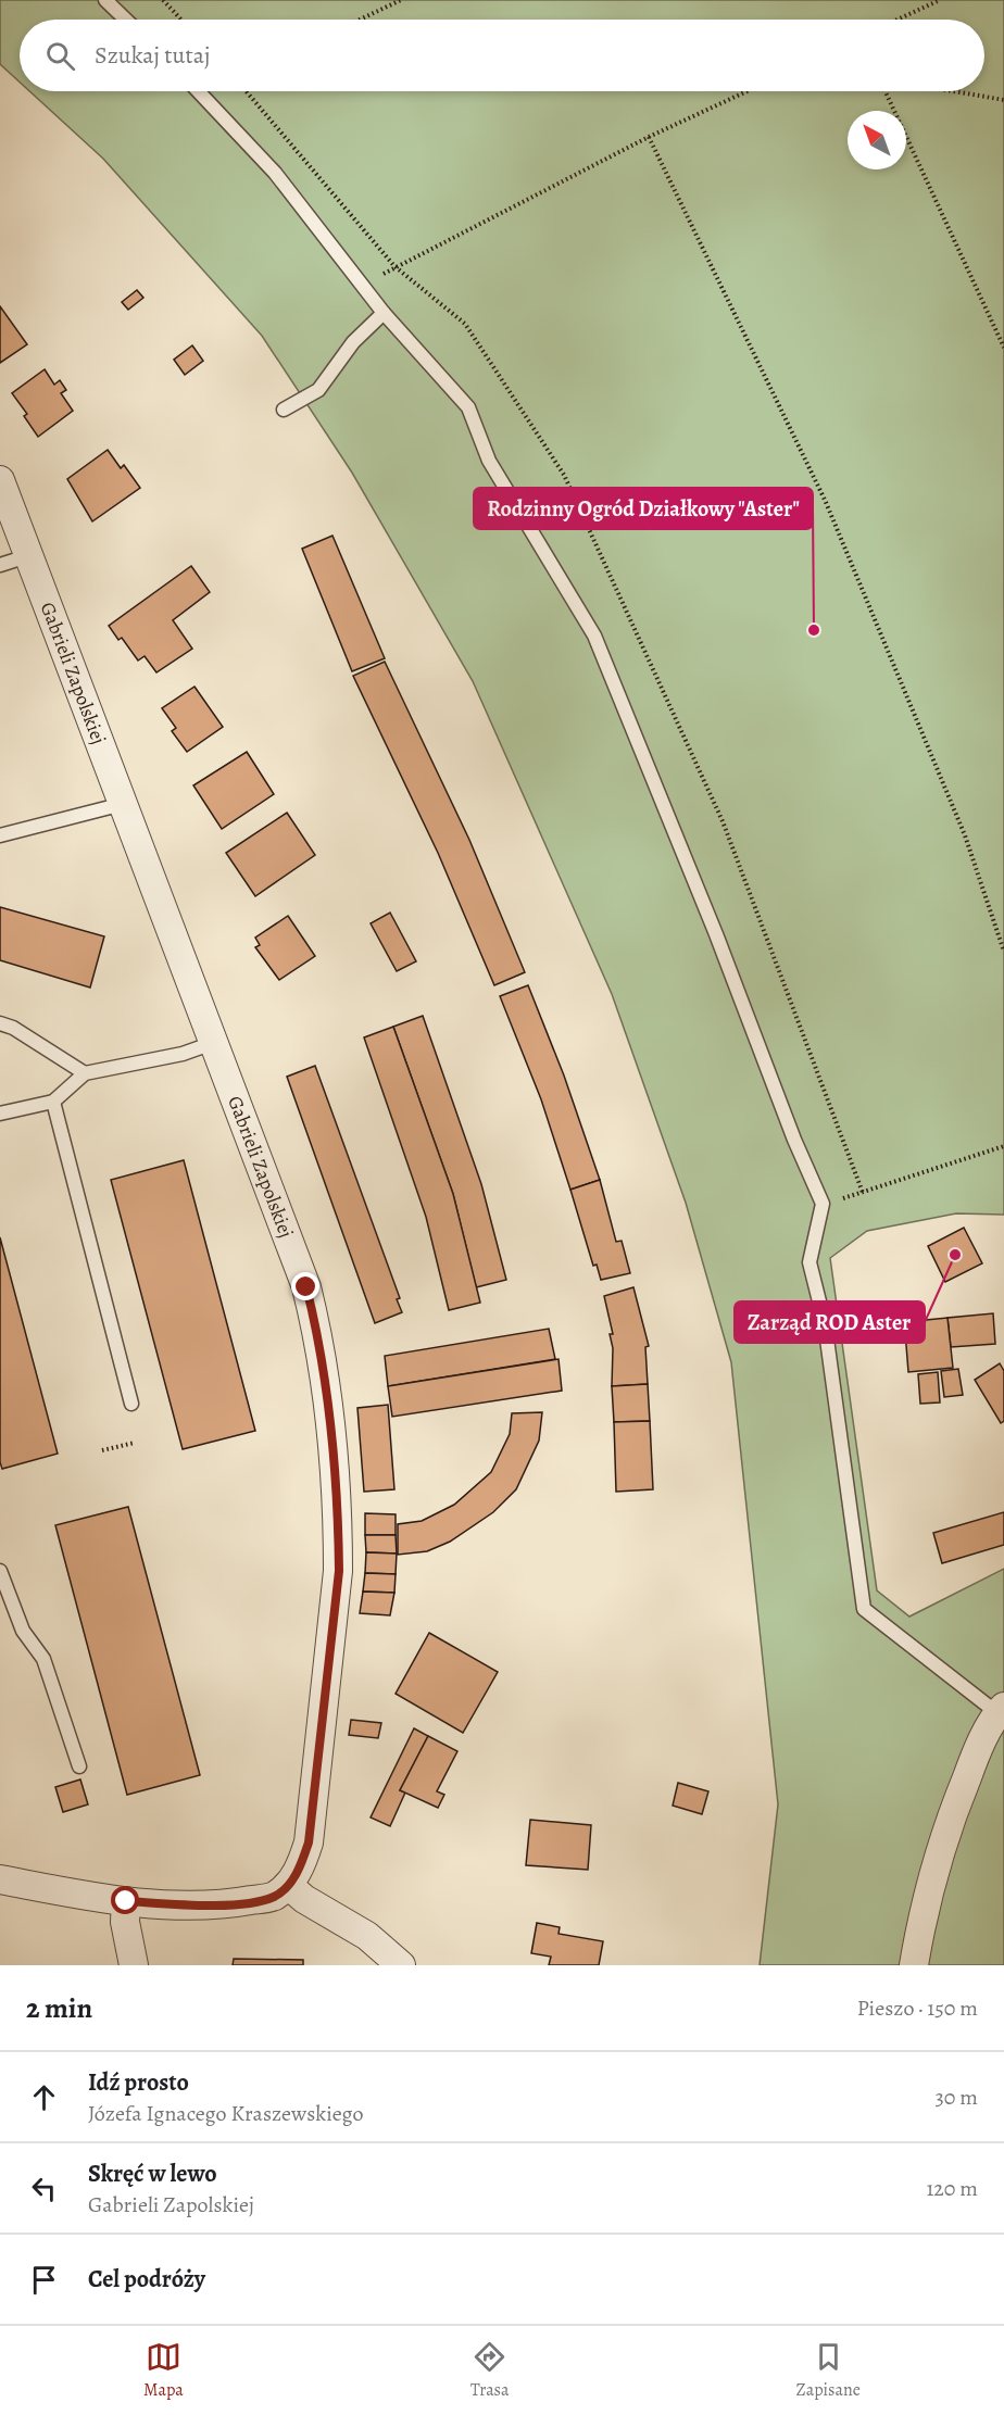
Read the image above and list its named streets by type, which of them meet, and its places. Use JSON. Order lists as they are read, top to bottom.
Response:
{
  "streets": {
    "street": ["Gabrieli Zapolskiej"]
  },
  "places": ["Rodzinny Ogród Działkowy \"Aster\"", "Zarząd ROD Aster"],
  "north": "top left",
  "page": {
    "search": "Szukaj tutaj",
    "heading": ["2 min", "Pieszo · 150 m"],
    "list": [
      ["Idź prosto", "Józefa Ignacego Kraszewskiego", "30 m"],
      ["Skręć w lewo", "Gabrieli Zapolskiej", "120 m"],
      "Cel podróży"
    ],
    "nav": ["Mapa", "Trasa", "Zapisane"]
  }
}
